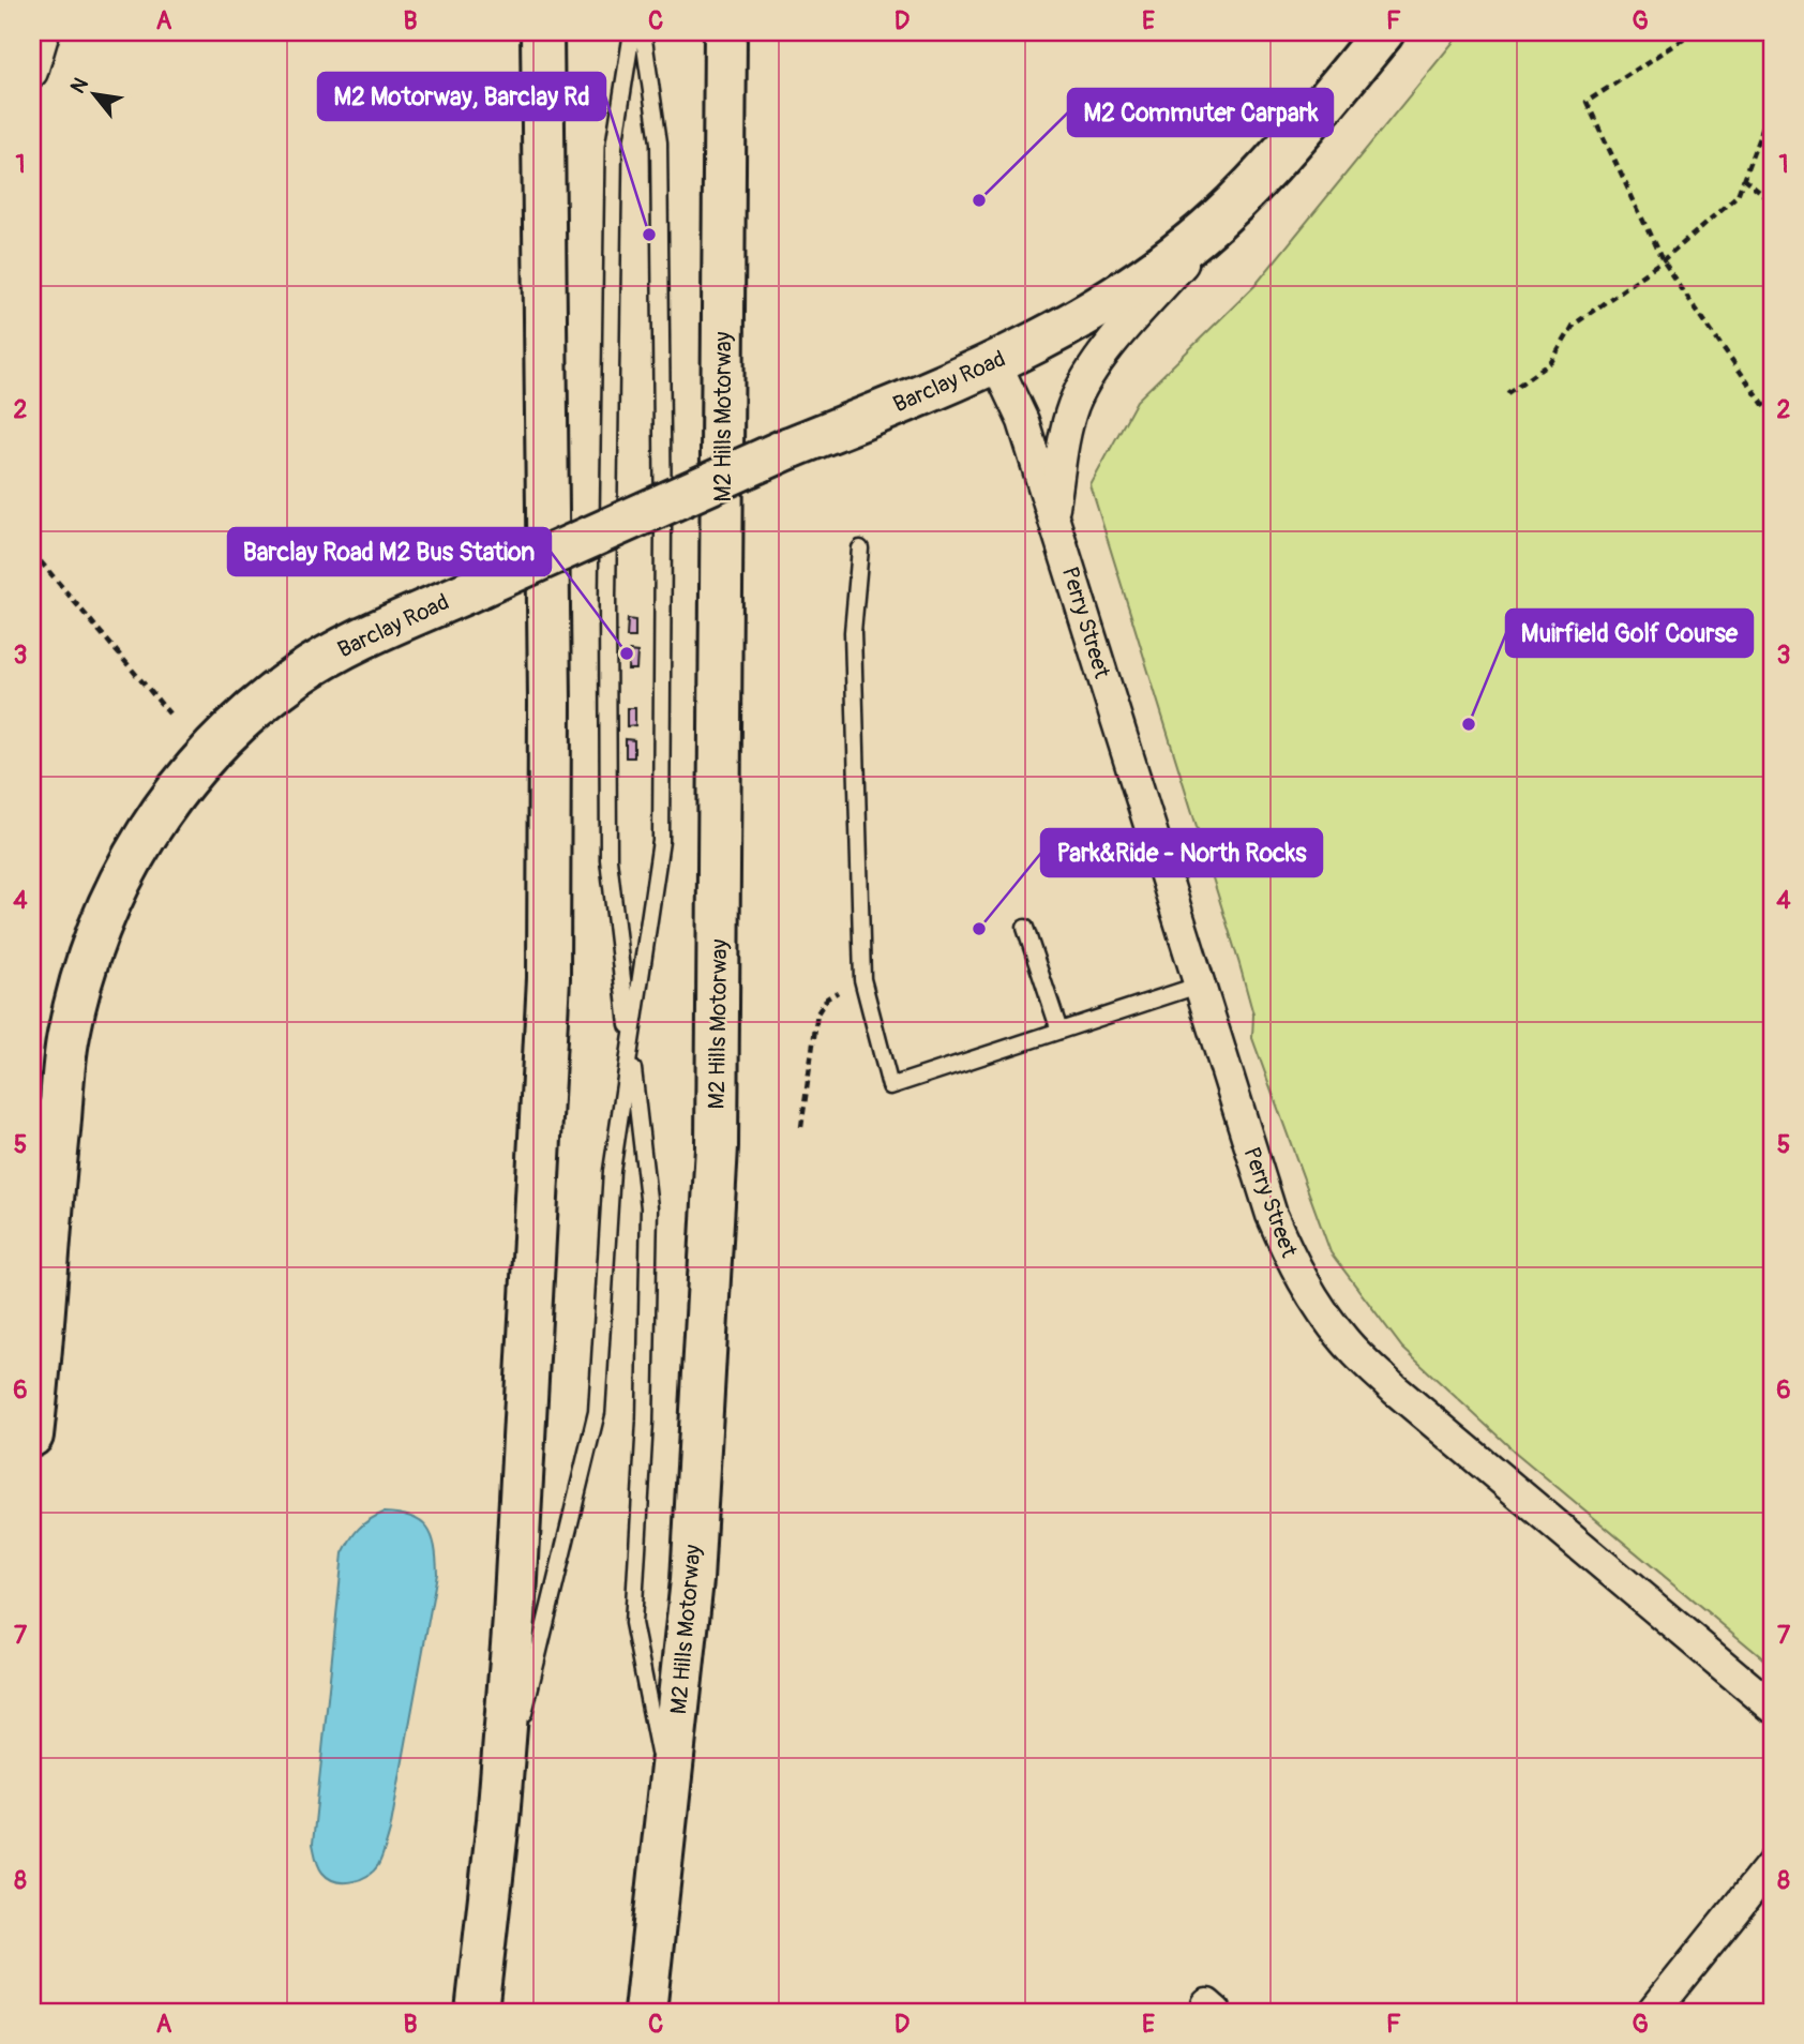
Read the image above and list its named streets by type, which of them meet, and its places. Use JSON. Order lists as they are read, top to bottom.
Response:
{
  "streets": {
    "main road": ["Barclay Road", "M2 Hills Motorway"],
    "street": ["Perry Street"]
  },
  "crossings": [
    ["Barclay Road", "Perry Street"]
  ],
  "places": [
    "M2 Commuter Carpark",
    "M2 Motorway, Barclay Rd",
    "Barclay Road M2 Bus Station",
    "Muirfield Golf Course",
    "Park&Ride - North Rocks"
  ],
  "north": "top left",
  "grid": {
    "columns": [
      "A",
      "B",
      "C",
      "D",
      "E",
      "F",
      "G"
    ],
    "rows": [
      "1",
      "2",
      "3",
      "4",
      "5",
      "6",
      "7",
      "8"
    ]
  }
}
